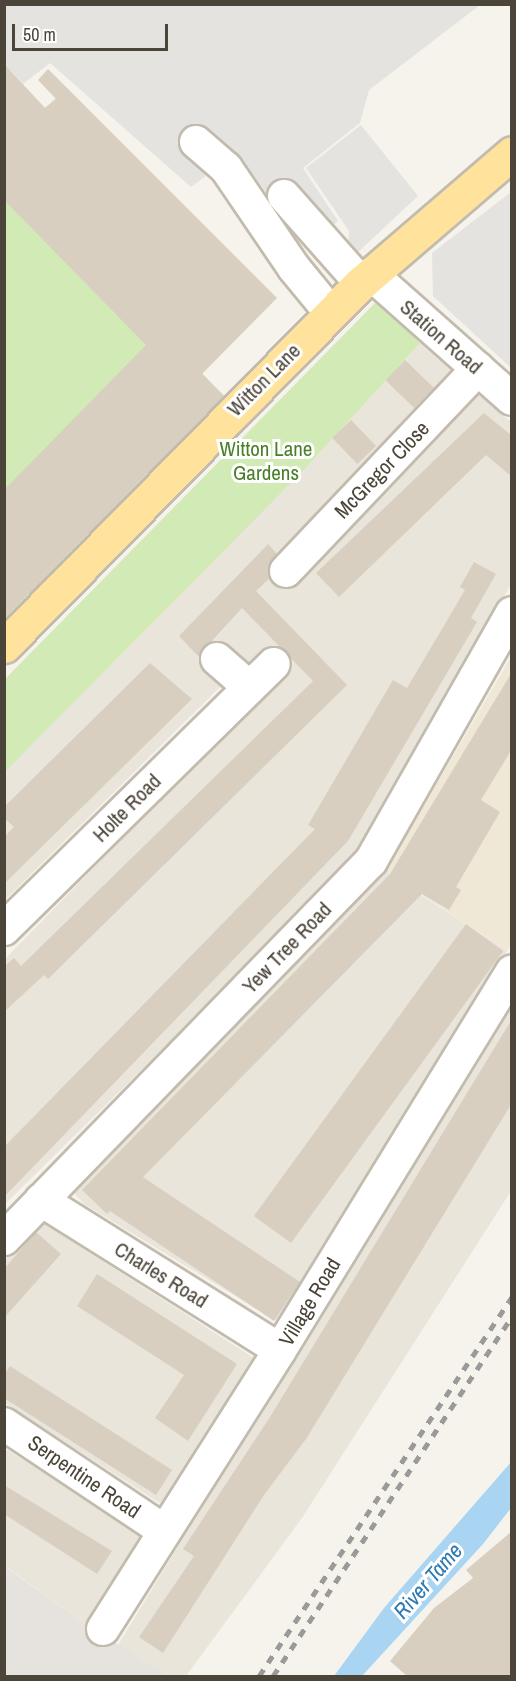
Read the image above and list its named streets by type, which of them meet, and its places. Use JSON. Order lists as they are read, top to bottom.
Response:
{
  "streets": {
    "main road": ["Witton Lane"],
    "street": [
      "Station Road",
      "McGregor Close",
      "Holte Road",
      "Yew Tree Road",
      "Charles Road",
      "Village Road",
      "Serpentine Road"
    ]
  },
  "crossings": [
    ["Station Road", "Witton Lane"],
    ["Station Road", "McGregor Close"],
    ["Yew Tree Road", "Charles Road"],
    ["Charles Road", "Village Road"],
    ["Village Road", "Serpentine Road"]
  ],
  "water": ["River Tame"],
  "parks": ["Witton Lane Gardens"],
  "scale_bar": "50 m"
}
